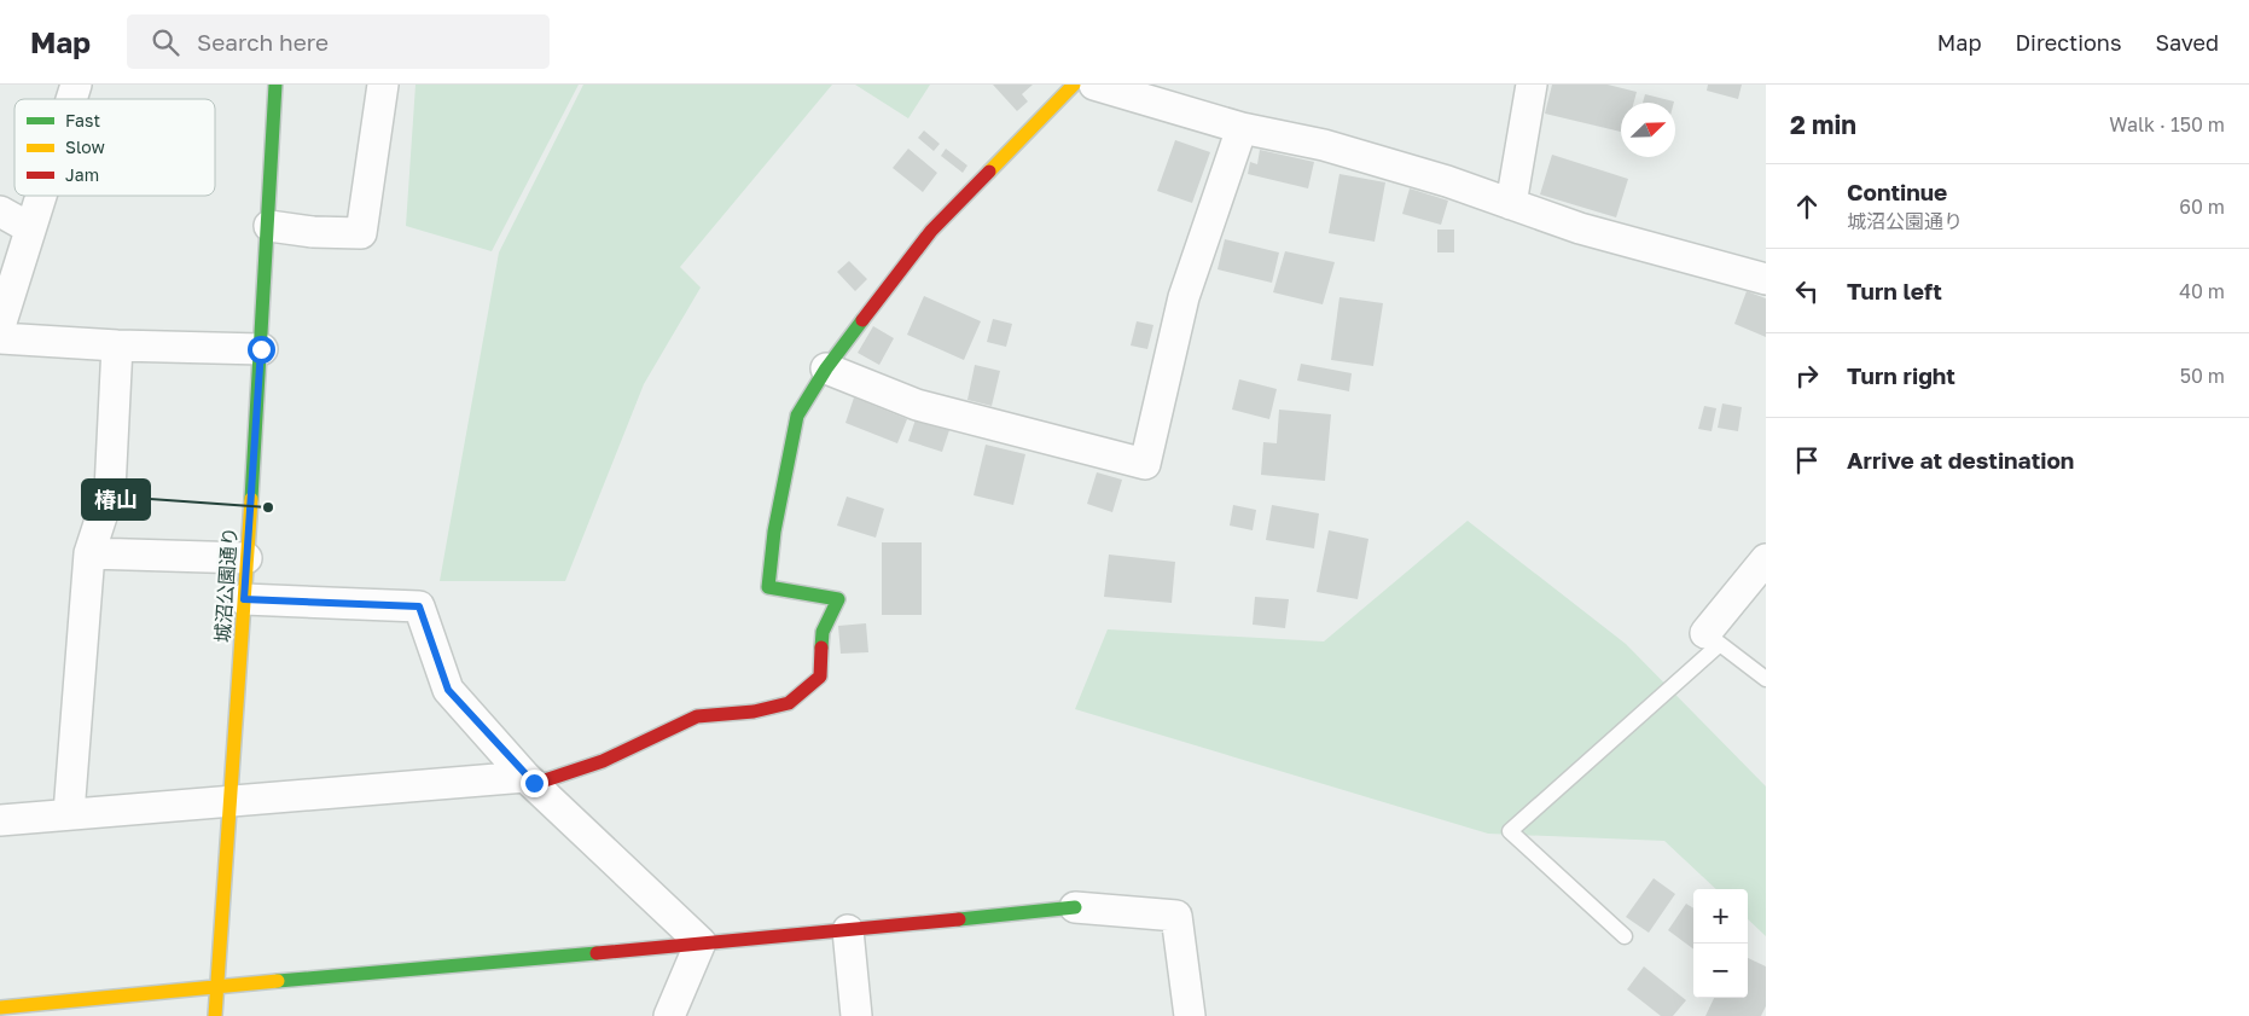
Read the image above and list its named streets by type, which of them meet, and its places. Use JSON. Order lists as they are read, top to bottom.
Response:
{
  "streets": {
    "street": ["城沼公園通り"]
  },
  "places": ["椿山"],
  "legend": ["Fast", "Slow", "Jam"],
  "north": "top right",
  "page": {
    "header": "Map",
    "search": "Search here",
    "nav": ["Map", "Directions", "Saved"],
    "heading": ["2 min", "Walk · 150 m"],
    "list": [
      ["Continue", "城沼公園通り", "60 m"],
      ["Turn left", "40 m"],
      ["Turn right", "50 m"],
      "Arrive at destination"
    ],
    "map_buttons": ["+", "−"]
  }
}
